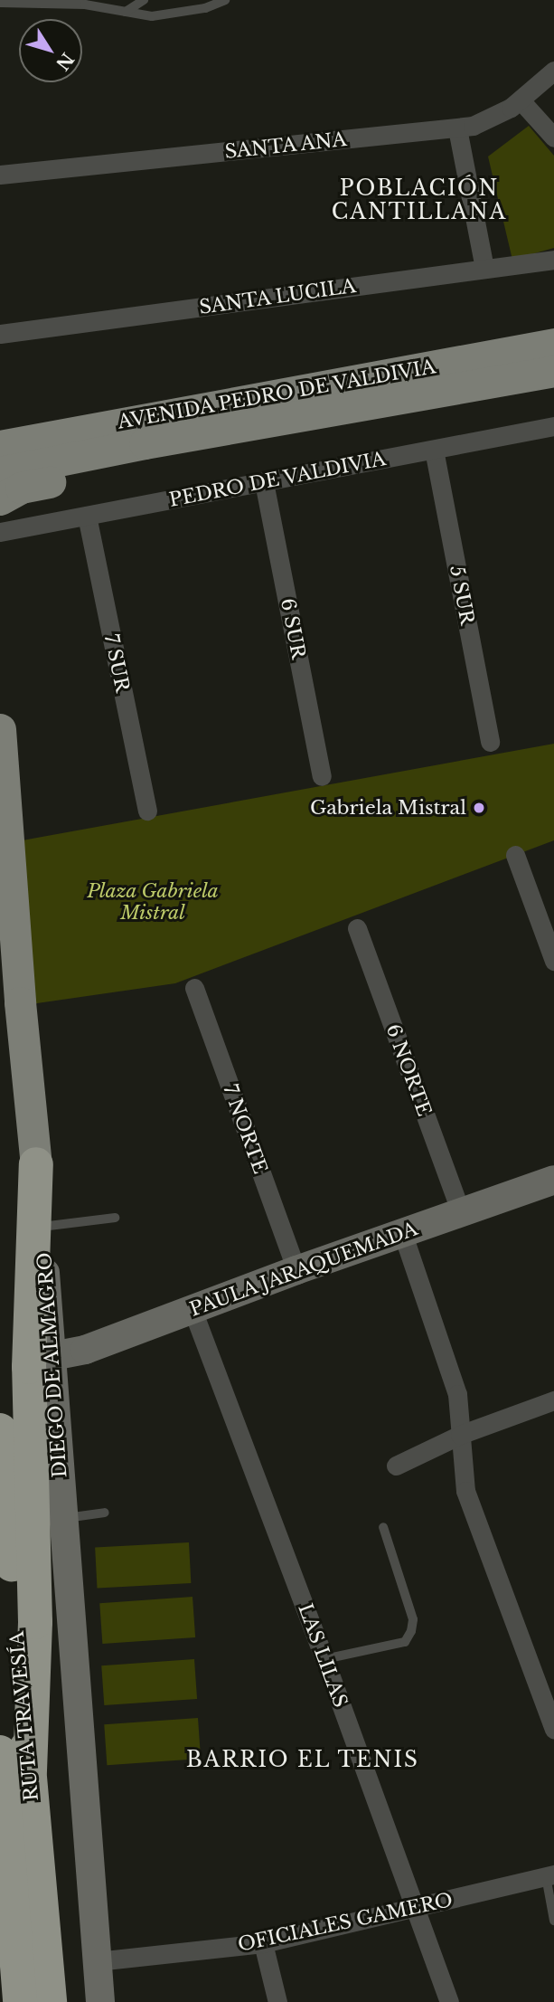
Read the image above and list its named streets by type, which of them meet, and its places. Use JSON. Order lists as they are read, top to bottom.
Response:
{
  "streets": {
    "highway": ["RUTA TRAVESÍA"],
    "main road": ["AVENIDA PEDRO DE VALDIVIA", "DIEGO DE ALMAGRO"],
    "street": [
      "SANTA ANA",
      "SANTA LUCILA",
      "PEDRO DE VALDIVIA",
      "5 SUR",
      "6 SUR",
      "7 SUR",
      "6 NORTE",
      "7 NORTE",
      "PAULA JARAQUEMADA",
      "LAS LILAS",
      "OFICIALES GAMERO"
    ]
  },
  "crossings": [
    ["PEDRO DE VALDIVIA", "5 SUR"],
    ["PEDRO DE VALDIVIA", "6 SUR"],
    ["PEDRO DE VALDIVIA", "7 SUR"],
    ["6 NORTE", "PAULA JARAQUEMADA"],
    ["7 NORTE", "PAULA JARAQUEMADA"],
    ["PAULA JARAQUEMADA", "DIEGO DE ALMAGRO"],
    ["PAULA JARAQUEMADA", "LAS LILAS"],
    ["DIEGO DE ALMAGRO", "OFICIALES GAMERO"],
    ["LAS LILAS", "OFICIALES GAMERO"]
  ],
  "districts": ["POBLACIÓN CANTILLANA", "BARRIO EL TENIS"],
  "parks": ["Plaza Gabriela Mistral"],
  "places": ["Gabriela Mistral"],
  "north": "bottom right"
}
